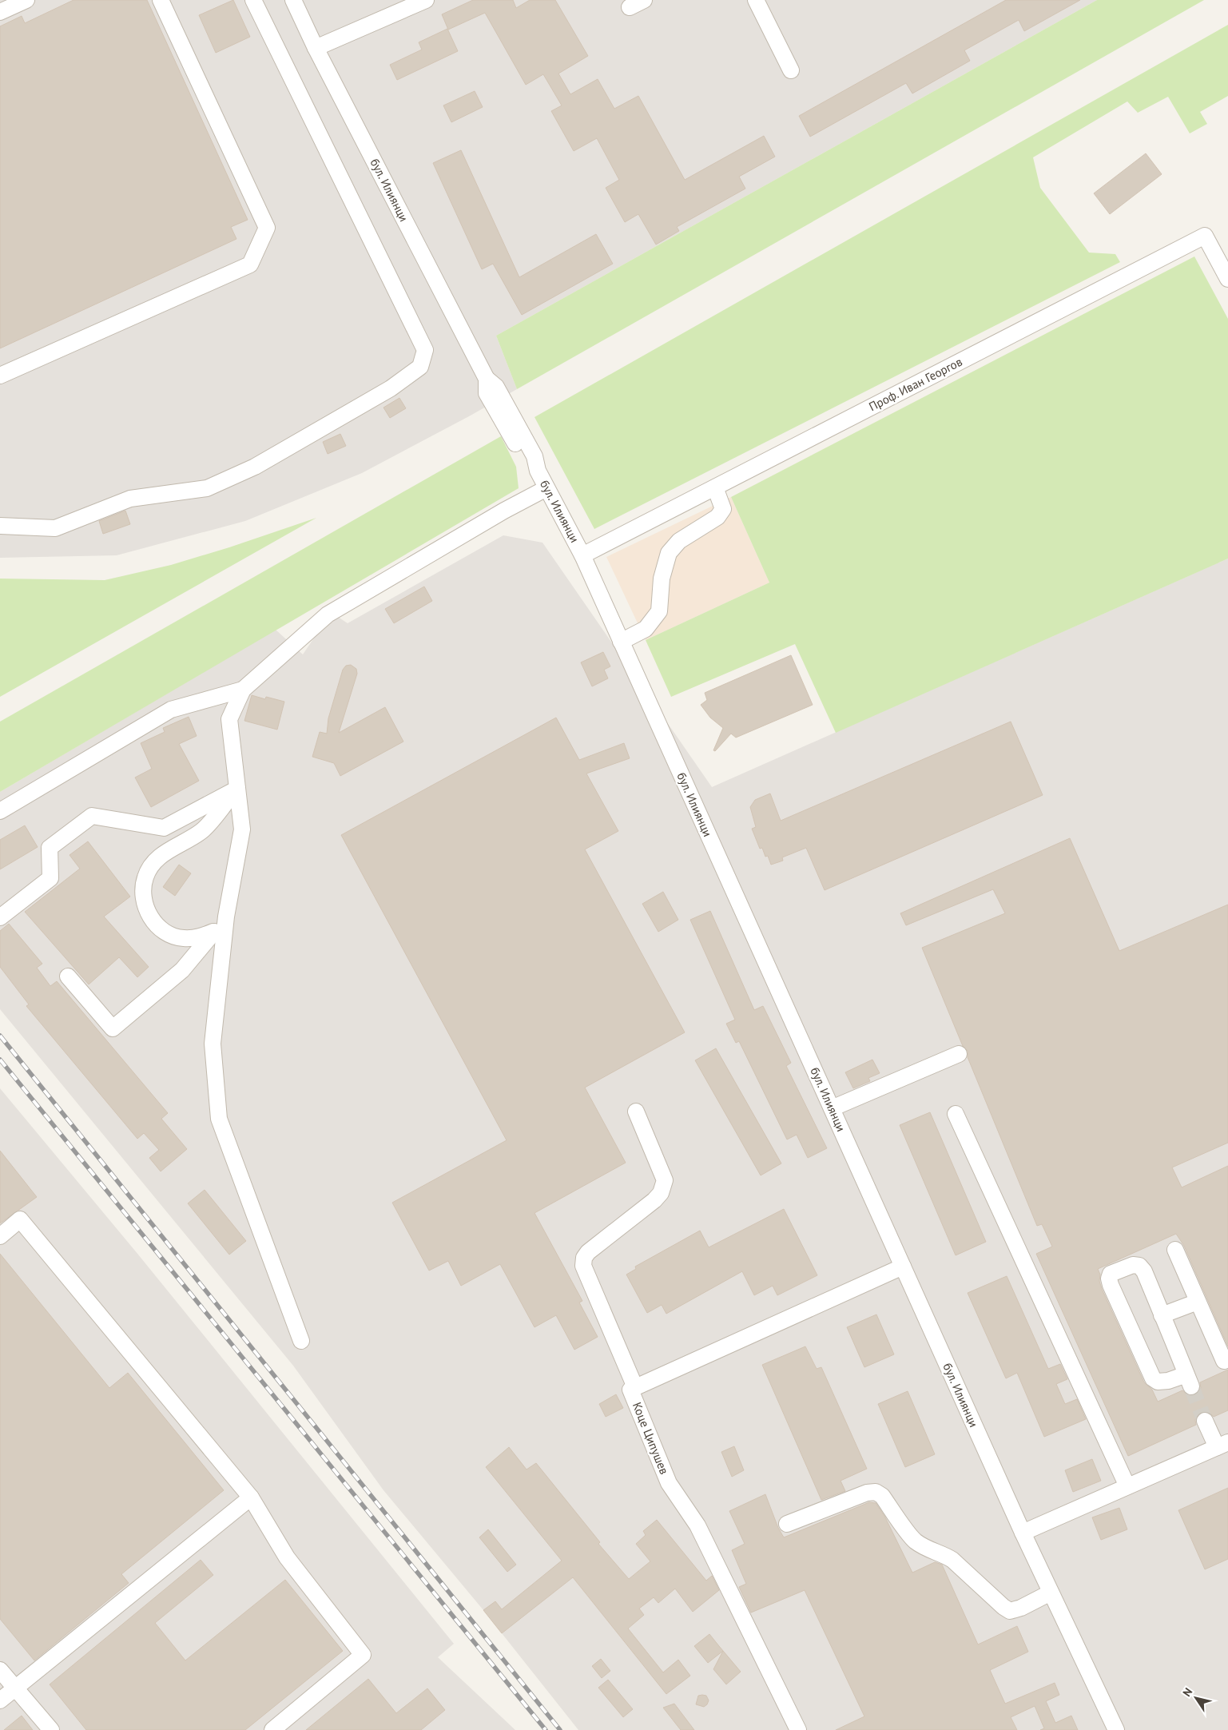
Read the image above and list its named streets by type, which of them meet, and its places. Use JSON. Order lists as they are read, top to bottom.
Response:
{
  "streets": {
    "street": ["бул. Илиянци", "Проф. Иван Георгов", "Коце Ципушев"]
  },
  "crossings": [
    ["бул. Илиянци", "Проф. Иван Георгов"],
    ["бул. Илиянци", "Коце Ципушев"]
  ],
  "north": "top left"
}
